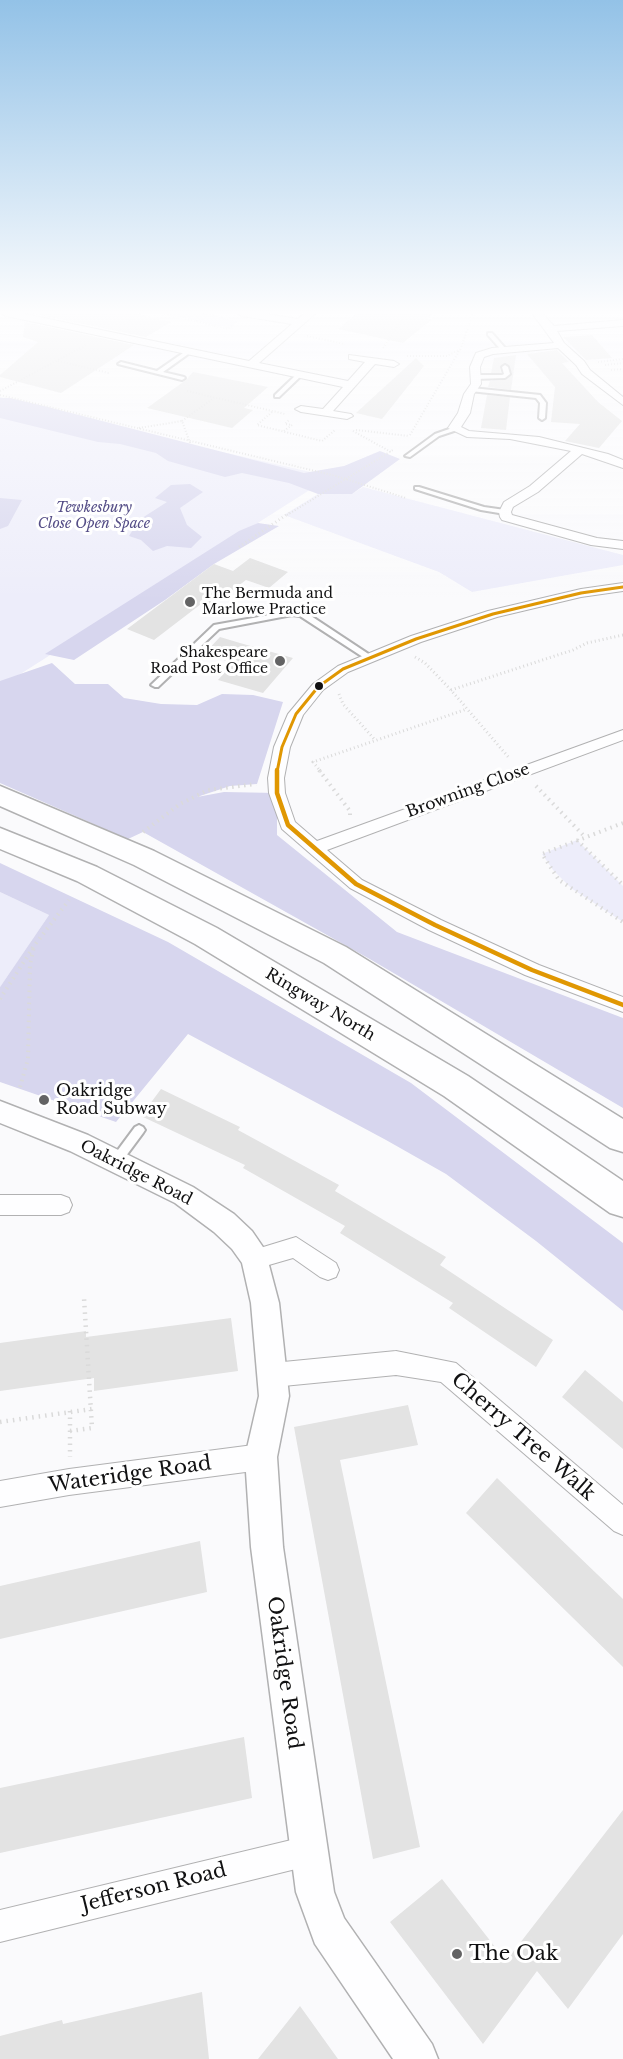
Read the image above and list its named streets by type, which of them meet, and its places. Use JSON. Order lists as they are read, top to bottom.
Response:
{
  "streets": {
    "highway": ["Ringway North"],
    "street": [
      "Browning Close",
      "Oakridge Road",
      "Cherry Tree Walk",
      "Wateridge Road",
      "Jefferson Road"
    ]
  },
  "crossings": [
    ["Oakridge Road", "Cherry Tree Walk"],
    ["Oakridge Road", "Wateridge Road"],
    ["Oakridge Road", "Jefferson Road"]
  ],
  "parks": ["Tewkesbury Close Open Space"],
  "places": [
    "The Bermuda and Marlowe Practice",
    "Shakespeare Road Post Office",
    "Oakridge Road Subway",
    "The Oak"
  ]
}
